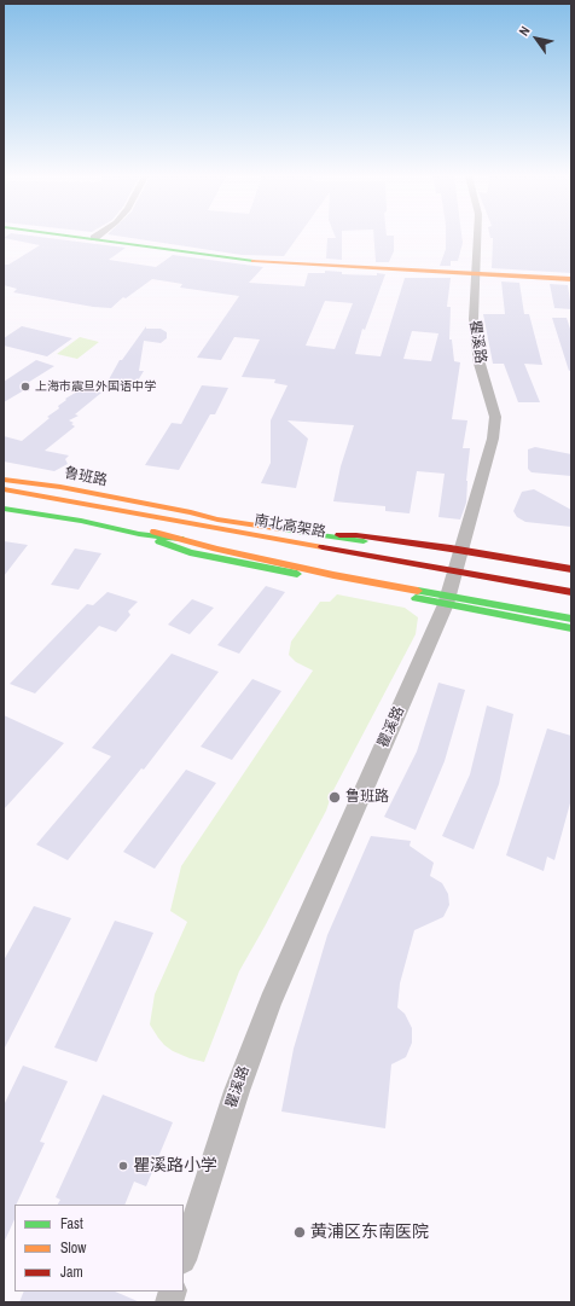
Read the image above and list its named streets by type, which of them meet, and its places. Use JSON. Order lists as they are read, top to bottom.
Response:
{
  "streets": {
    "main road": ["鲁班路", "南北高架路"],
    "street": ["瞿溪路"]
  },
  "crossings": [
    ["瞿溪路", "鲁班路"]
  ],
  "places": [
    "上海市震旦外国语中学",
    "鲁班路",
    "瞿溪路小学",
    "黄浦区东南医院"
  ],
  "legend": ["Fast", "Slow", "Jam"],
  "north": "top left"
}
